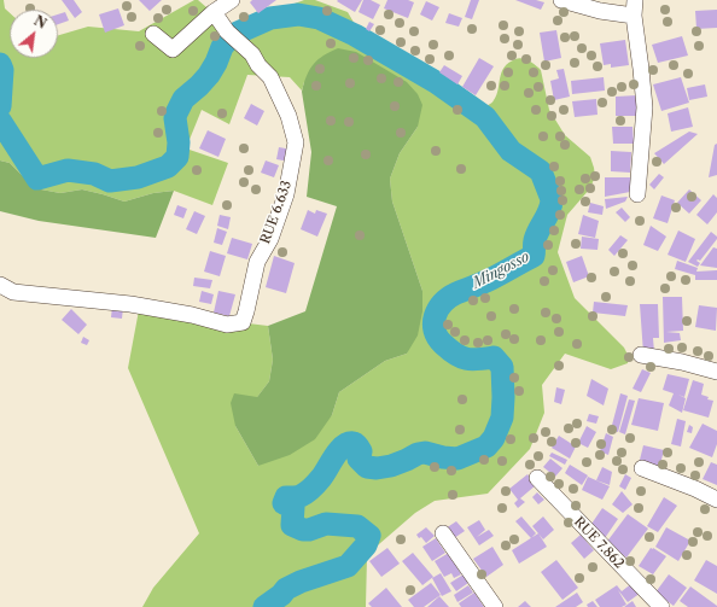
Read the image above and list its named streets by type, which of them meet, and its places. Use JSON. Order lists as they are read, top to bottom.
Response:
{
  "streets": {
    "street": ["RUE 6.633", "RUE 7.862"]
  },
  "water": ["Mingosso"],
  "north": "top right"
}
